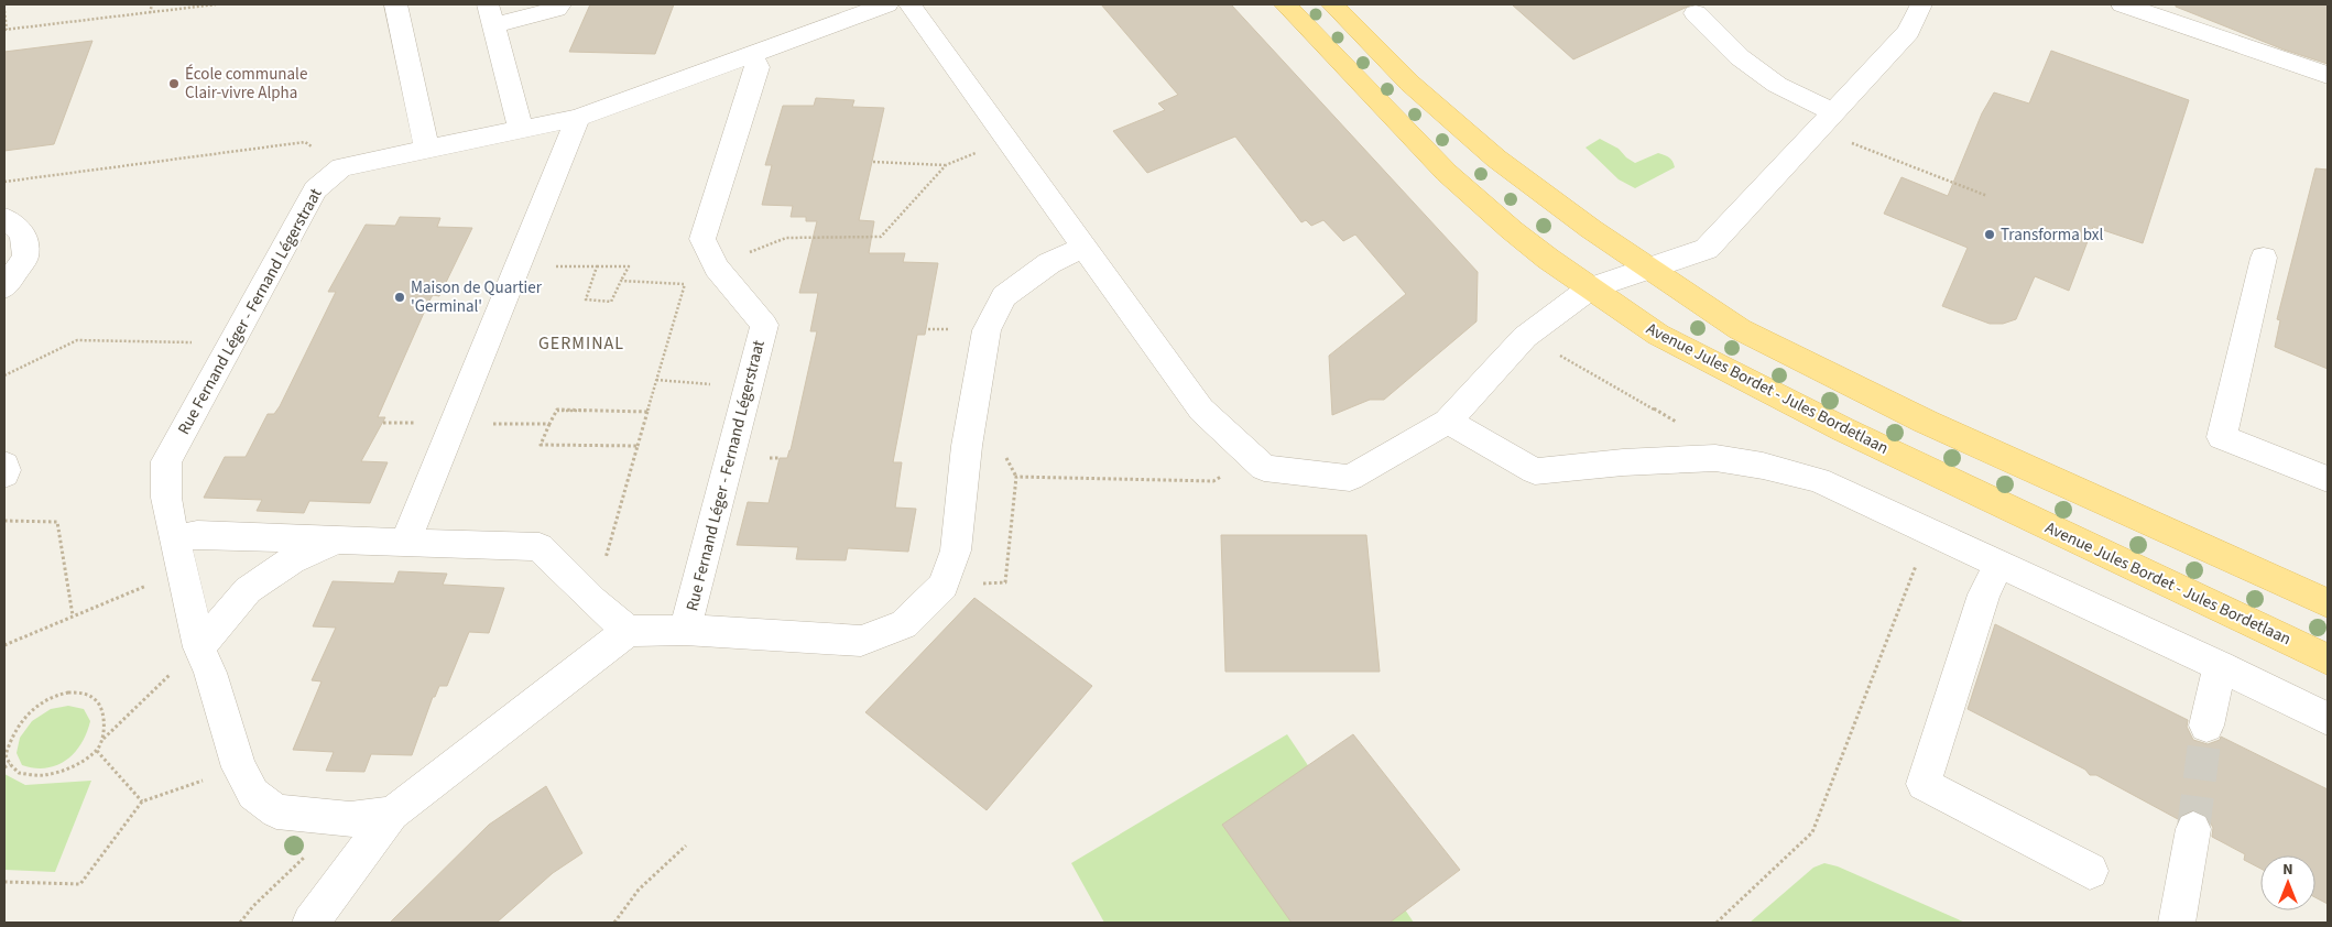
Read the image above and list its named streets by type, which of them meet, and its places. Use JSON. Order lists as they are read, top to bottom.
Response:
{
  "streets": {
    "main road": ["Avenue Jules Bordet - Jules Bordetlaan"],
    "street": ["Rue Fernand Léger - Fernand Légerstraat"]
  },
  "districts": ["GERMINAL"],
  "places": ["École communale Clair-vivre Alpha", "Transforma bxl", "Maison de Quartier 'Germinal'"],
  "north": "top"
}
